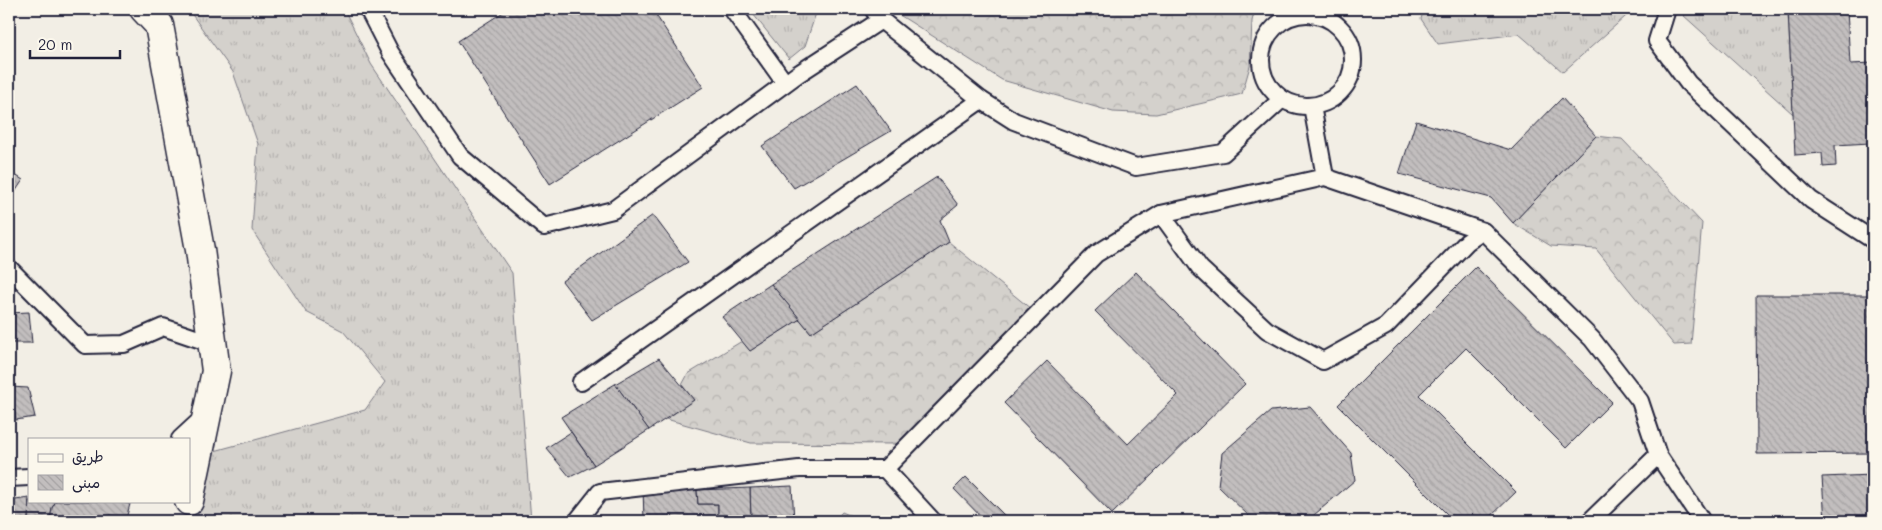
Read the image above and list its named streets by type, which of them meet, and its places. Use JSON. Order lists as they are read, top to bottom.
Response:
{
  "legend": ["طريق", "مبنى"],
  "scale_bar": "20 m"
}
